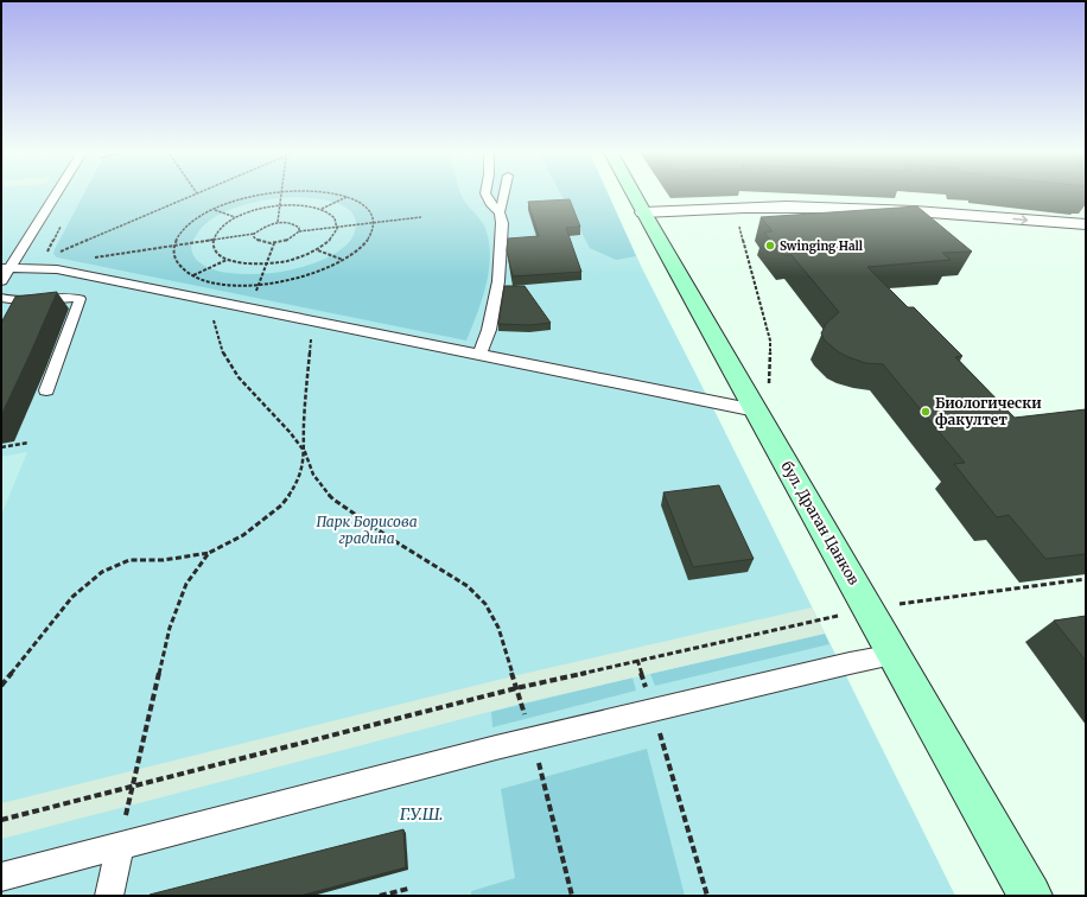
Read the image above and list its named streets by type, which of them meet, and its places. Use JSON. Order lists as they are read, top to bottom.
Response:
{
  "streets": {
    "street": ["бул. Драган Цанков"]
  },
  "parks": ["Парк Борисова градина", "Г.У.Ш."],
  "places": ["Swinging Hall", "Биологически факултет"]
}
